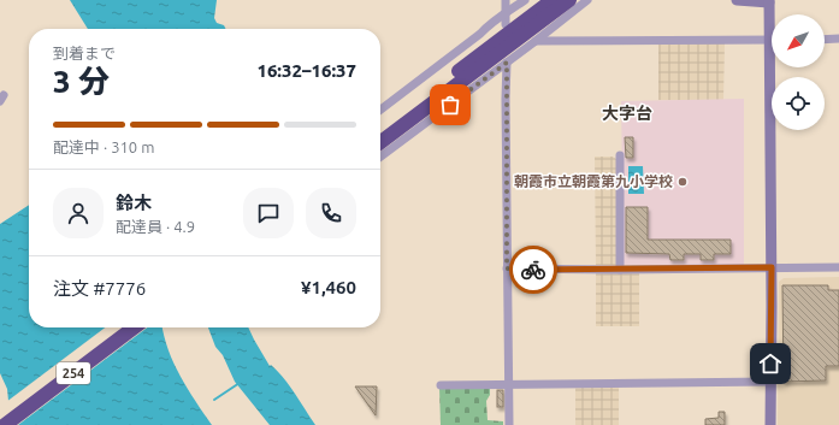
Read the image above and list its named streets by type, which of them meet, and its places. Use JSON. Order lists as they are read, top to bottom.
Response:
{
  "streets": {
    "highway": ["254"]
  },
  "districts": ["大字台"],
  "places": ["朝霞市立朝霞第九小学校"],
  "north": "bottom left",
  "page": {
    "heading": ["3 分", "到着まで", "16:32–16:37"],
    "panel": [
      "鈴木",
      "配達員 · 4.9",
      "注文 #7776",
      "¥1,460"
    ],
    "bar": "配達中 · 310 m"
  }
}
